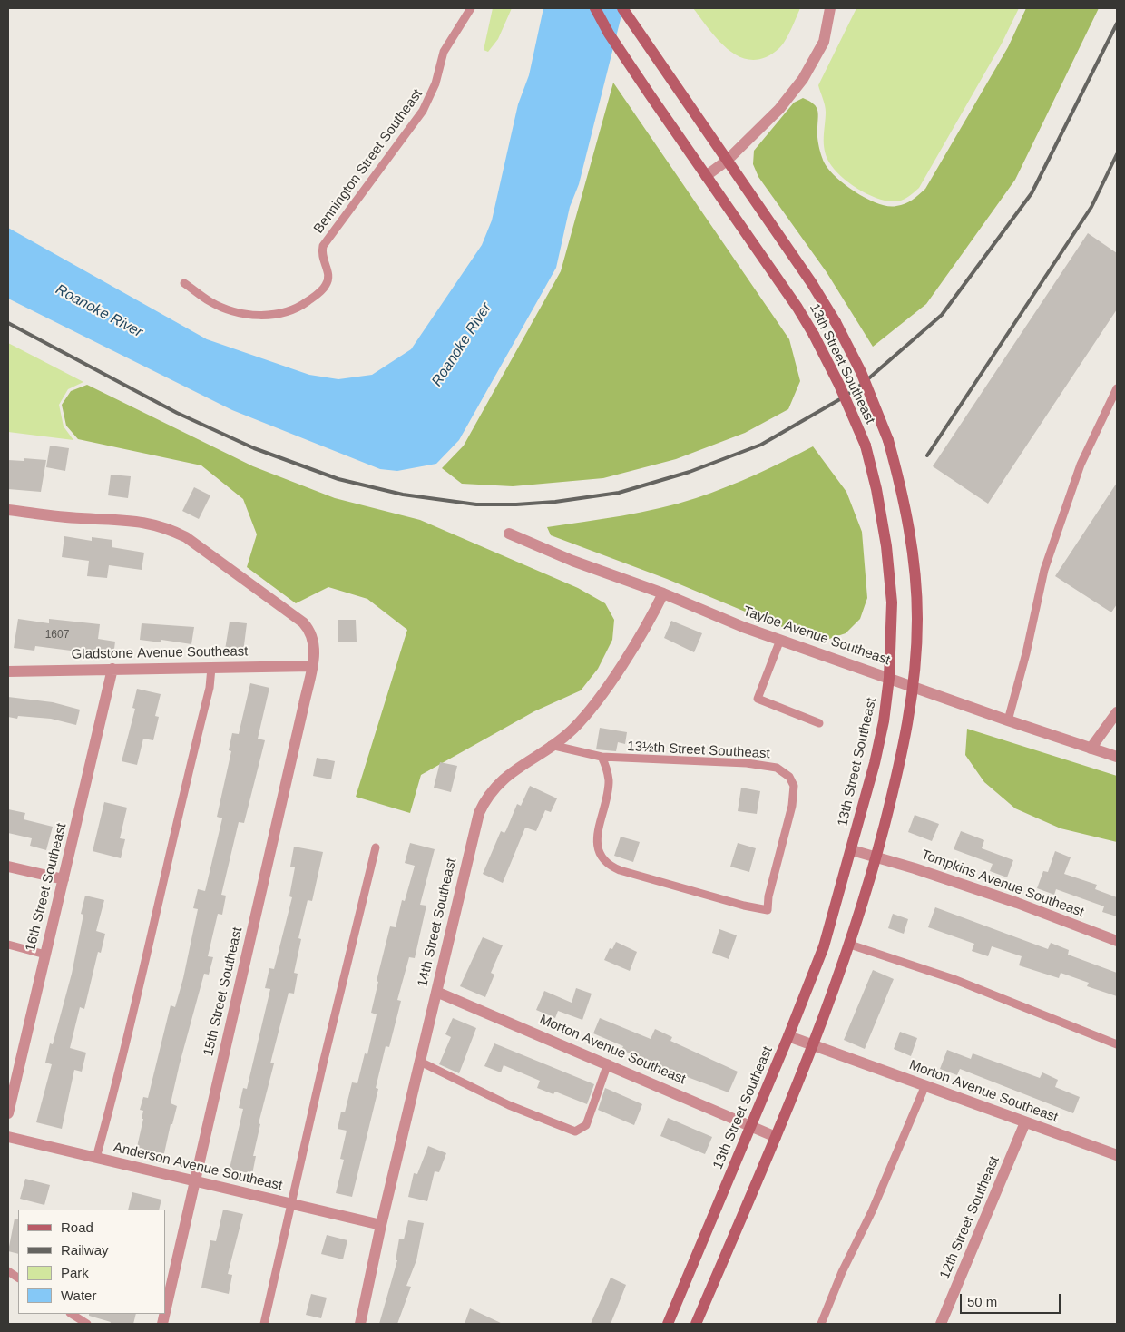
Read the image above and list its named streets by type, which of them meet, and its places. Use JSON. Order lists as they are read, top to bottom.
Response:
{
  "streets": {
    "main road": ["13th Street Southeast"],
    "street": [
      "Tayloe Avenue Southeast",
      "Gladstone Avenue Southeast",
      "Tompkins Avenue Southeast",
      "16th Street Southeast",
      "14th Street Southeast",
      "15th Street Southeast",
      "Morton Avenue Southeast",
      "Anderson Avenue Southeast",
      "12th Street Southeast"
    ],
    "lane": ["Bennington Street Southeast", "13½th Street Southeast"]
  },
  "crossings": [
    ["13th Street Southeast", "Tayloe Avenue Southeast"],
    ["13th Street Southeast", "Tompkins Avenue Southeast"],
    ["13th Street Southeast", "Morton Avenue Southeast"],
    ["Tayloe Avenue Southeast", "14th Street Southeast"],
    ["Gladstone Avenue Southeast", "16th Street Southeast"],
    ["Gladstone Avenue Southeast", "15th Street Southeast"],
    ["14th Street Southeast", "Morton Avenue Southeast"],
    ["14th Street Southeast", "Anderson Avenue Southeast"],
    ["15th Street Southeast", "Anderson Avenue Southeast"],
    ["Morton Avenue Southeast", "12th Street Southeast"]
  ],
  "water": ["Roanoke River"],
  "house_numbers": ["1607"],
  "legend": [
    "Road",
    "Railway",
    "Park",
    "Water"
  ],
  "scale_bar": "50 m"
}
